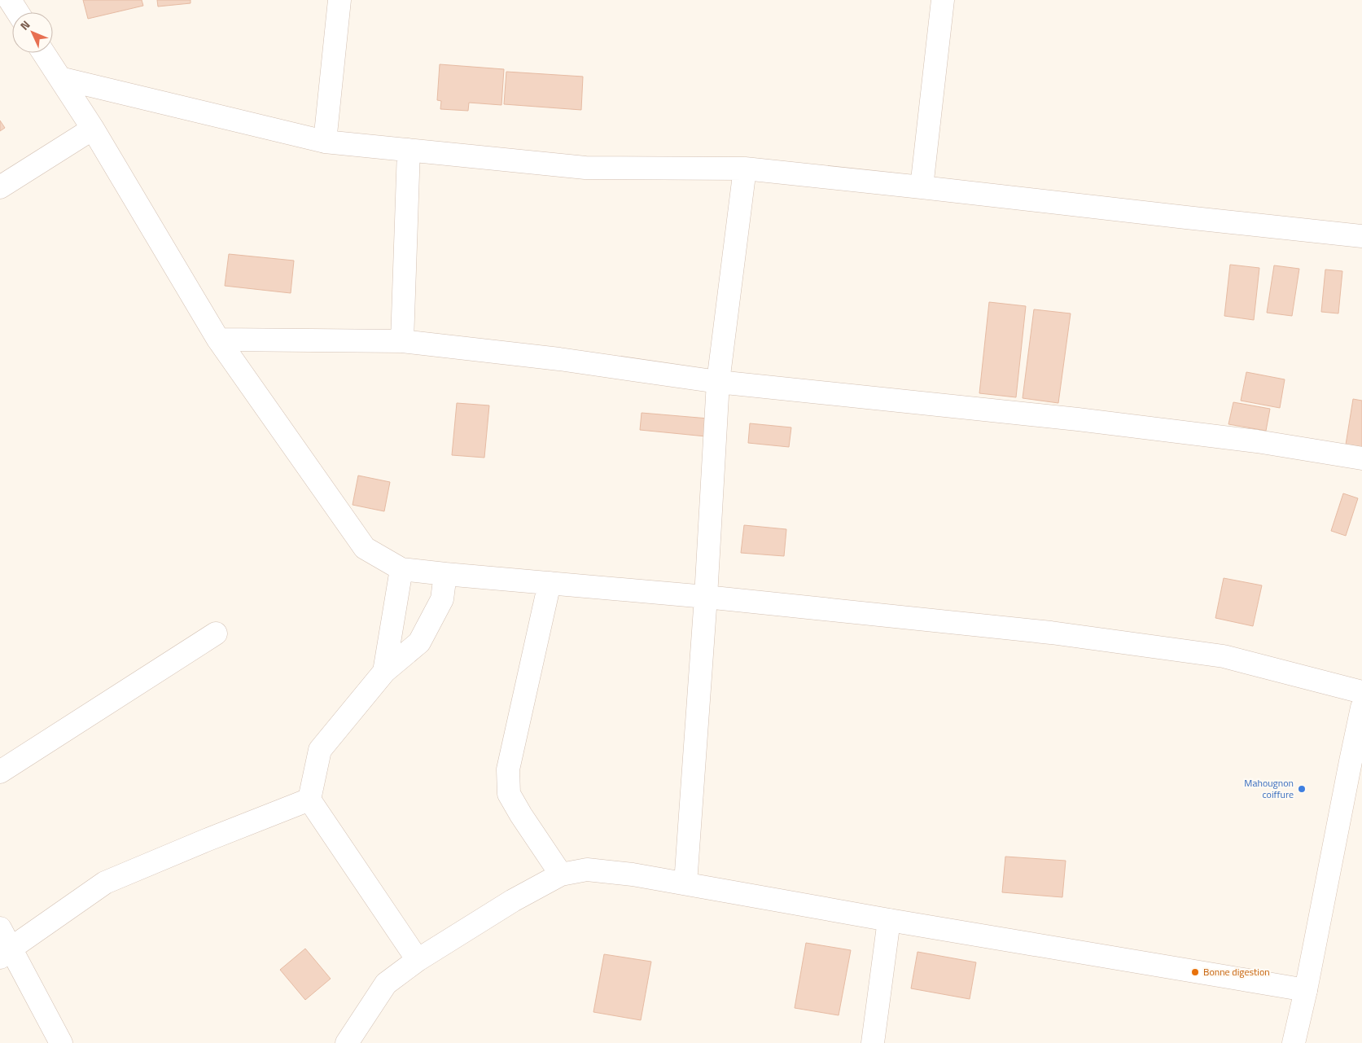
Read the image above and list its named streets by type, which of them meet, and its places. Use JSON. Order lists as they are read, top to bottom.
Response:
{
  "places": ["Mahougnon coiffure", "Bonne digestion"],
  "north": "top left"
}
